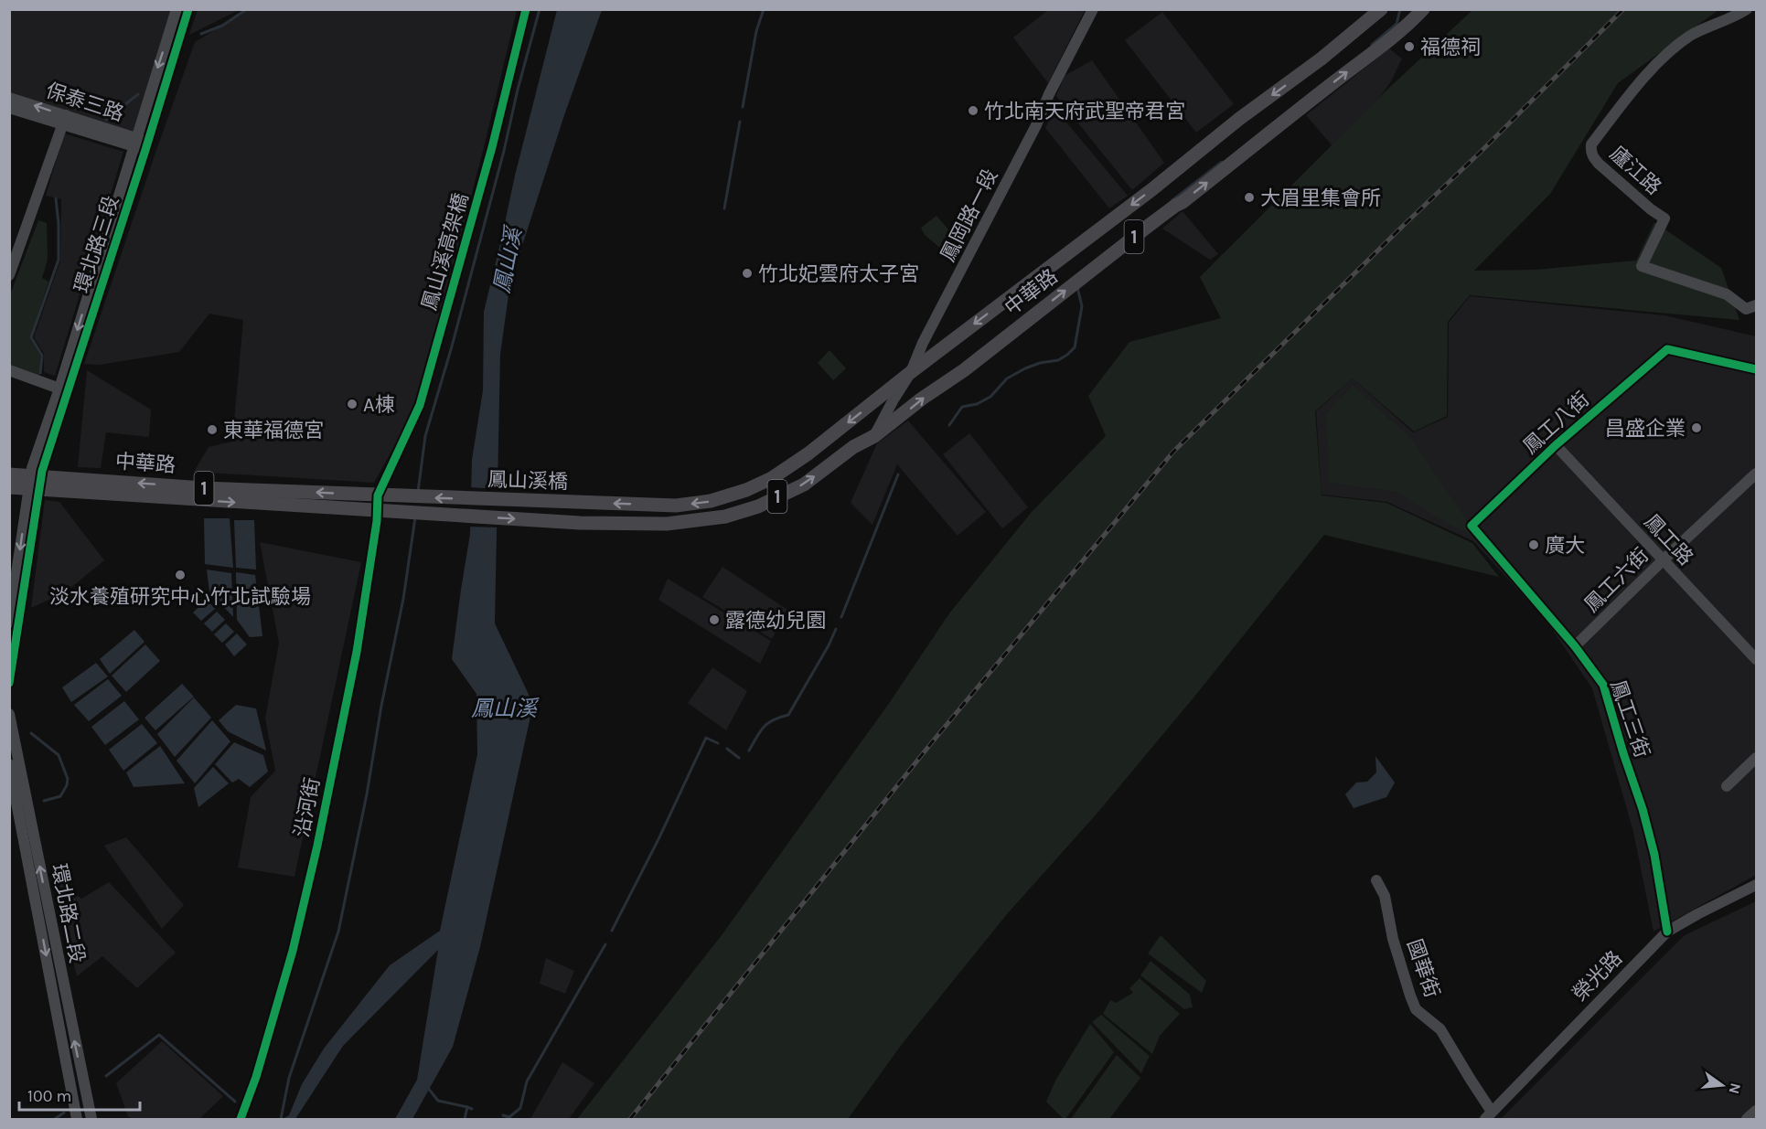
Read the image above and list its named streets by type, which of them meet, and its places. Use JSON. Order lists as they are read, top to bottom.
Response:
{
  "streets": {
    "main road": ["1", "中華路", "鳳山溪橋"],
    "street": [
      "保泰三路",
      "廬江路",
      "鳳岡路一段",
      "環北路三段",
      "鳳山溪高架橋",
      "鳳工八街",
      "鳳工路",
      "鳳工六街",
      "鳳工三街",
      "沿河街",
      "環北路二段",
      "國華街",
      "榮光路"
    ]
  },
  "crossings": [
    ["保泰三路", "環北路三段"],
    ["鳳岡路一段", "中華路"],
    ["環北路三段", "中華路"],
    ["鳳山溪高架橋", "中華路"],
    ["鳳山溪高架橋", "鳳山溪橋"],
    ["鳳山溪高架橋", "沿河街"],
    ["中華路", "鳳山溪橋"],
    ["中華路", "沿河街"],
    ["鳳工八街", "鳳工路"],
    ["鳳工八街", "鳳工三街"],
    ["鳳山溪橋", "沿河街"],
    ["鳳工路", "鳳工六街"],
    ["鳳工六街", "鳳工三街"],
    ["鳳工三街", "榮光路"],
    ["國華街", "榮光路"]
  ],
  "water": ["鳳山溪"],
  "places": [
    "福德祠",
    "竹北南天府武聖帝君宮",
    "大眉里集會所",
    "竹北妃雲府太子宮",
    "A棟",
    "昌盛企業",
    "東華福德宮",
    "廣大",
    "淡水養殖研究中心竹北試驗場",
    "露德幼兒園"
  ],
  "scale_bar": "100 m",
  "north": "right"
}
